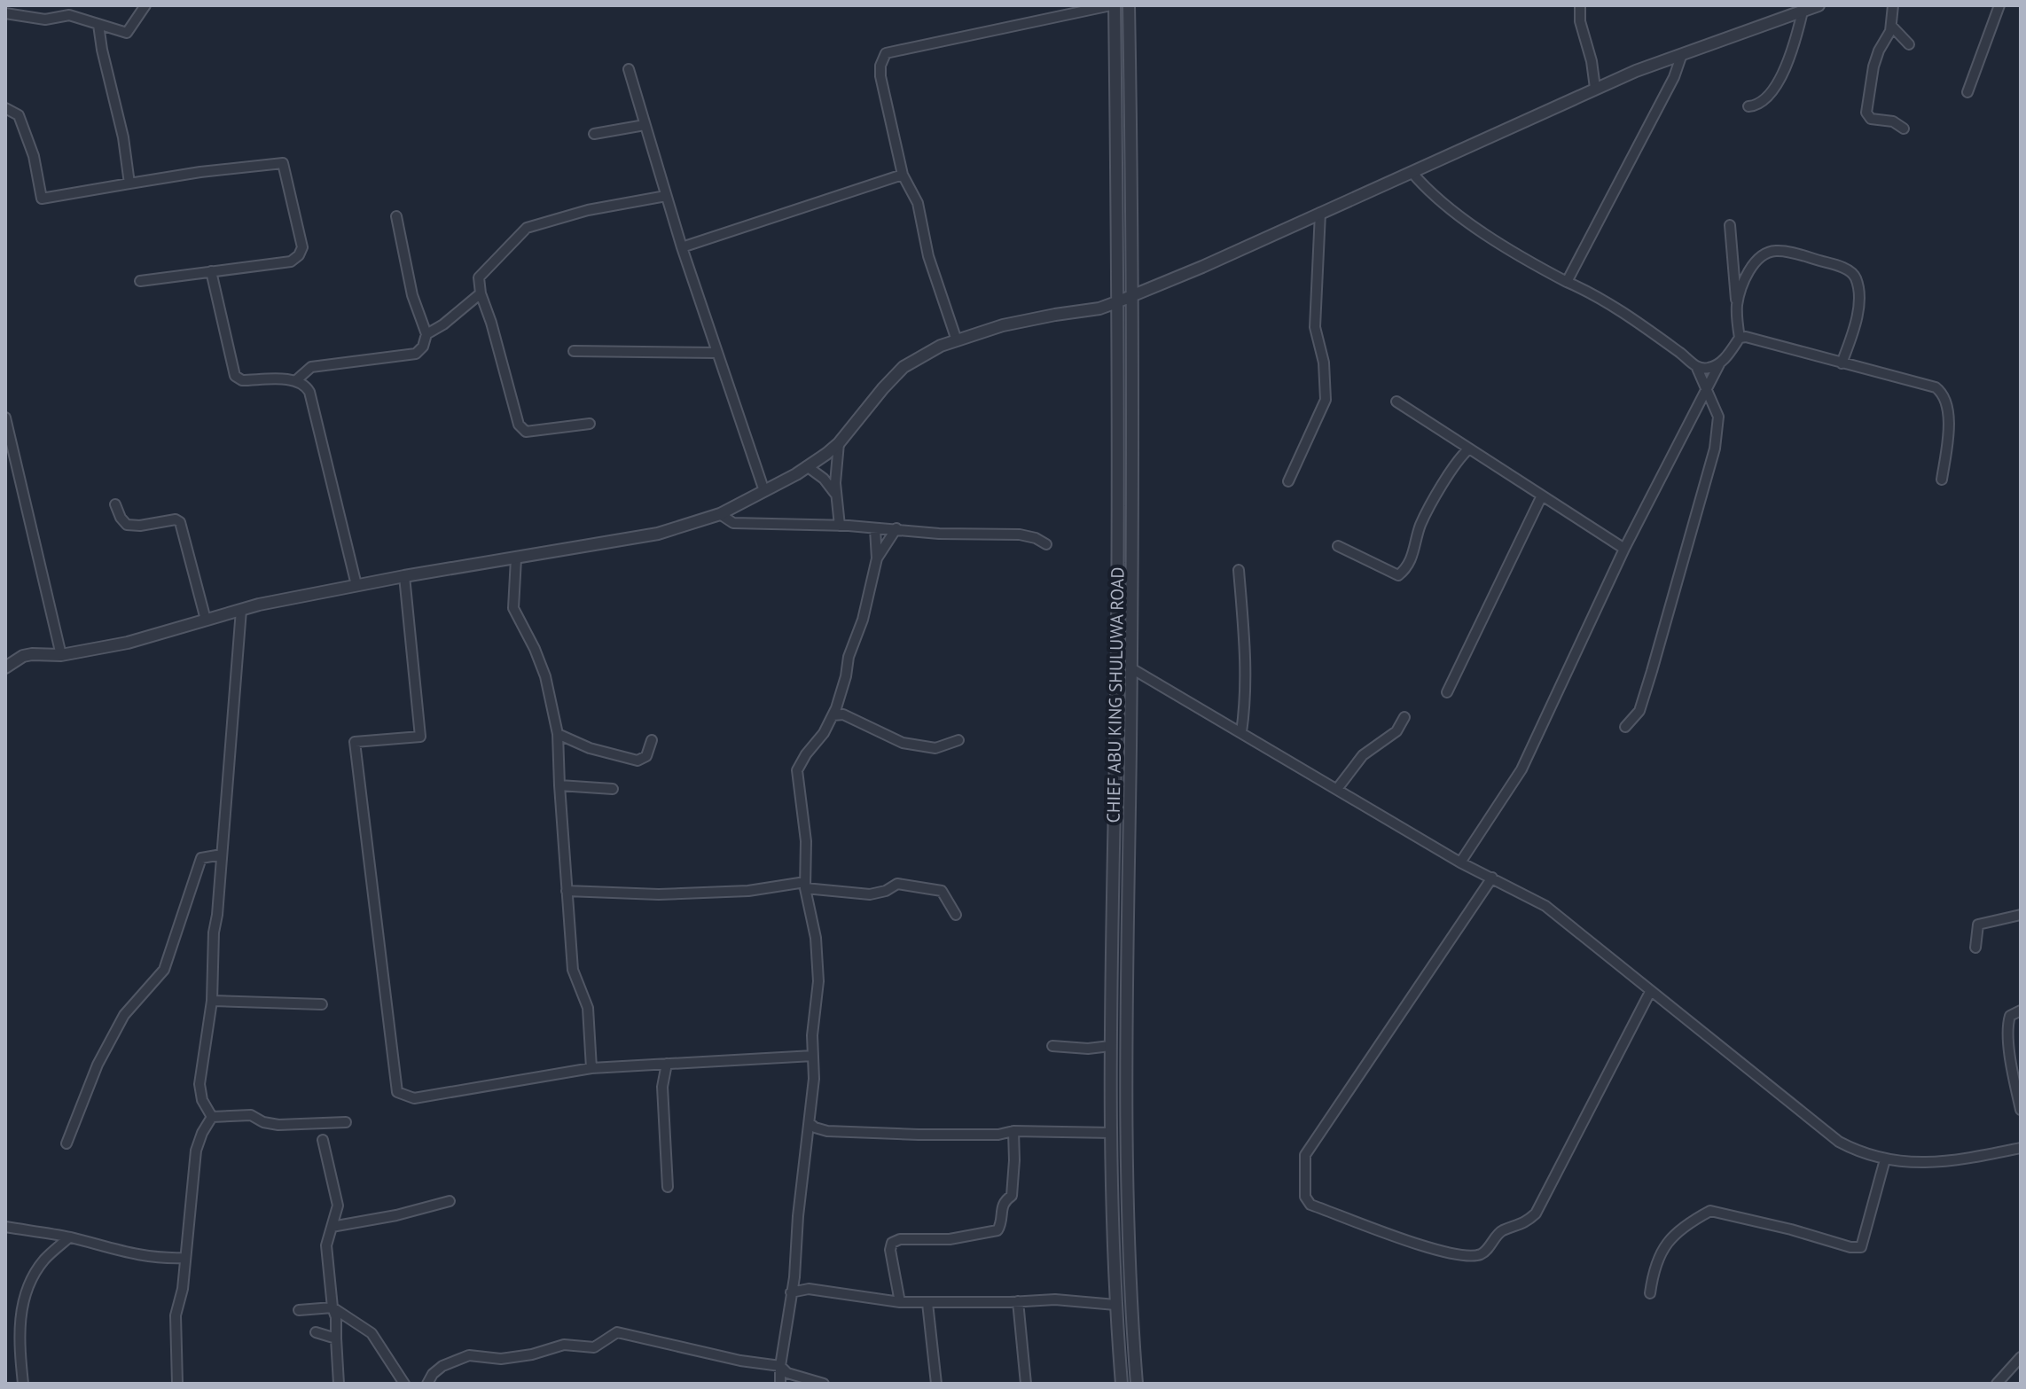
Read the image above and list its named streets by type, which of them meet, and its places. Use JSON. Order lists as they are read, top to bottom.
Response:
{
  "streets": {
    "street": ["CHIEF ABU KING SHULUWA ROAD"]
  }
}
